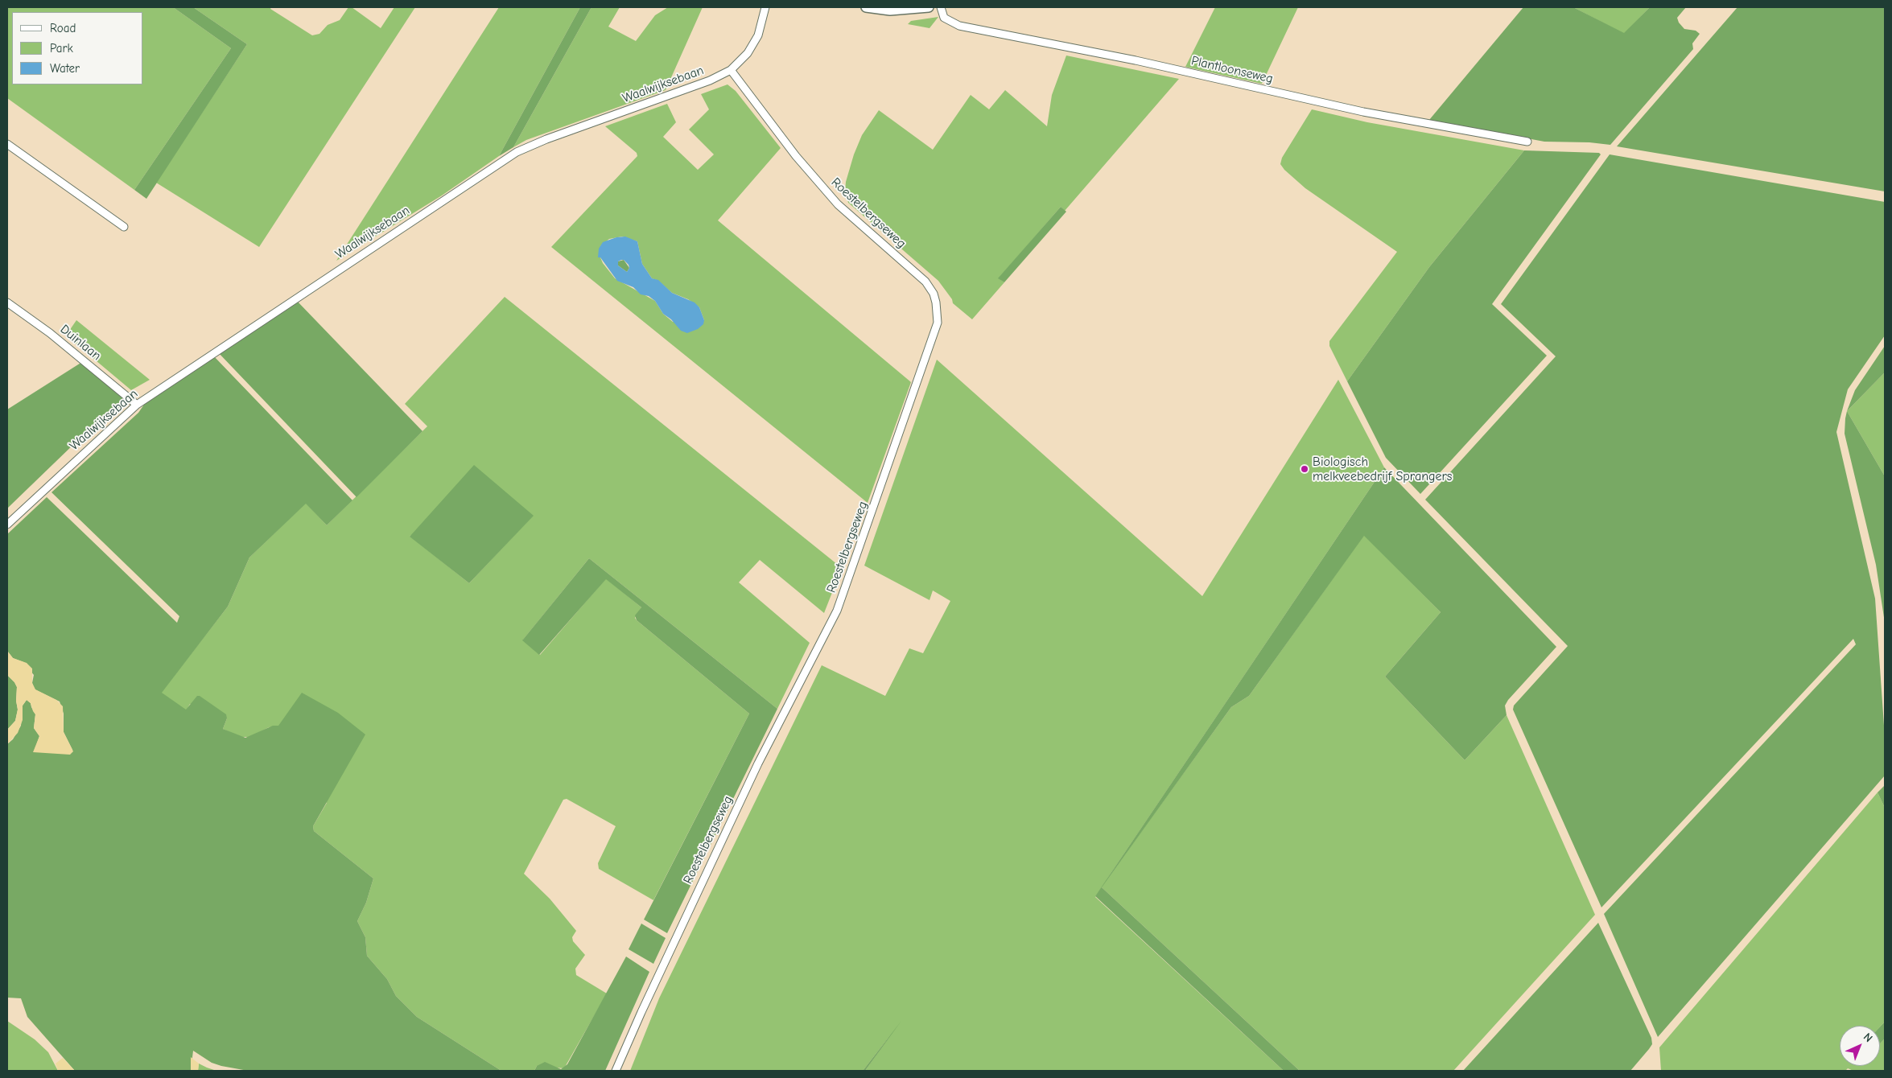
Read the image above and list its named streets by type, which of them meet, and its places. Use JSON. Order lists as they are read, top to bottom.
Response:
{
  "streets": {
    "street": [
      "Plantloonseweg",
      "Waalwijksebaan",
      "Roestelbergseweg",
      "Duinlaan"
    ]
  },
  "crossings": [
    ["Waalwijksebaan", "Roestelbergseweg"],
    ["Waalwijksebaan", "Duinlaan"]
  ],
  "places": ["Biologisch melkveebedrijf Sprangers"],
  "legend": ["Road", "Park", "Water"],
  "north": "top right"
}
